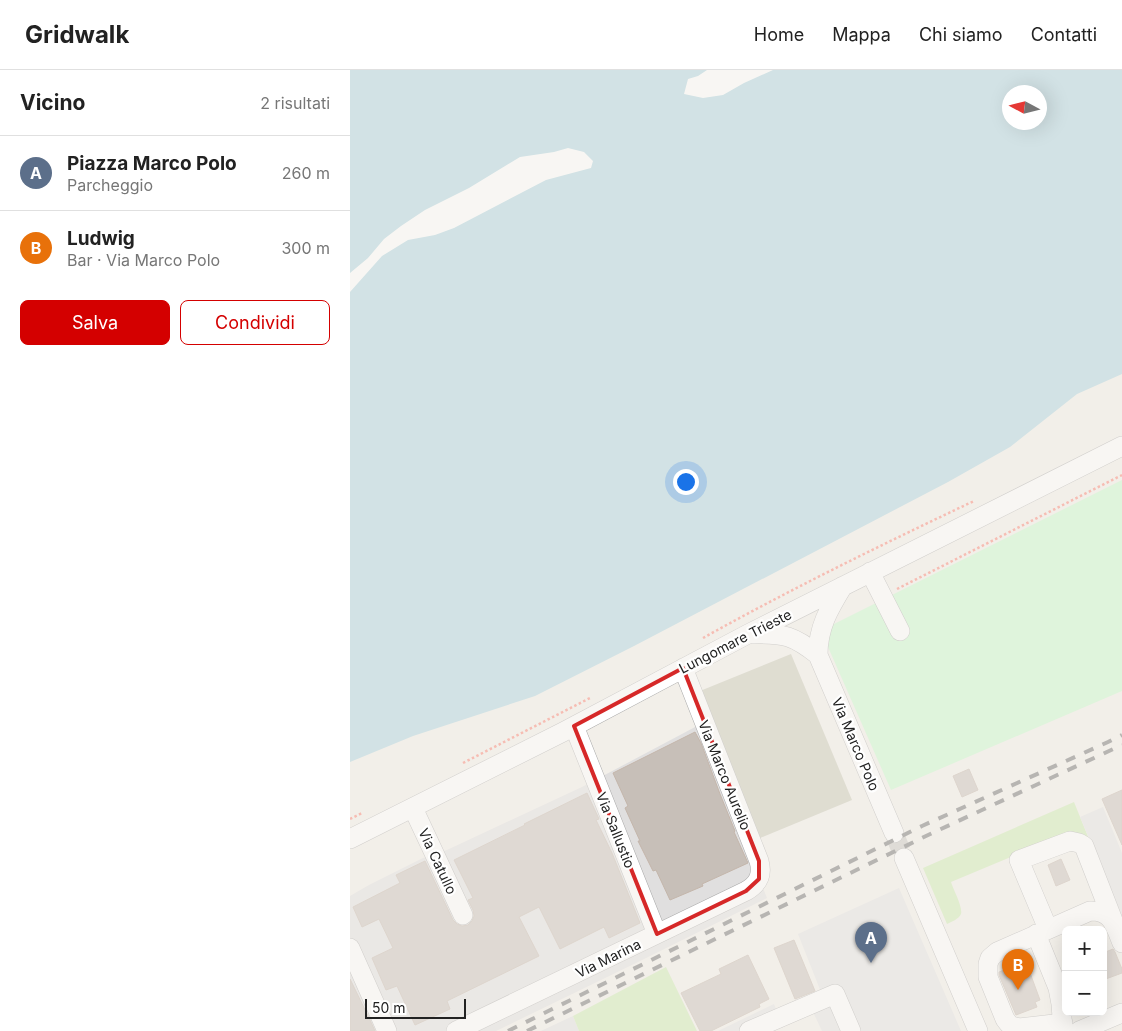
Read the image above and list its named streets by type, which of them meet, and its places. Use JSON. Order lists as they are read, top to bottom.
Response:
{
  "streets": {
    "street": [
      "Lungomare Trieste",
      "Via Marco Polo",
      "Via Marco Aurelio",
      "Via Sallustio",
      "Via Catullo",
      "Via Marina"
    ]
  },
  "crossings": [
    ["Lungomare Trieste", "Via Marco Polo"],
    ["Lungomare Trieste", "Via Marco Aurelio"],
    ["Lungomare Trieste", "Via Sallustio"],
    ["Lungomare Trieste", "Via Catullo"],
    ["Via Marco Aurelio", "Via Marina"],
    ["Via Sallustio", "Via Marina"]
  ],
  "scale_bar": "50 m",
  "north": "left",
  "page": {
    "header": "Gridwalk",
    "nav": [
      "Home",
      "Mappa",
      "Chi siamo",
      "Contatti"
    ],
    "heading": ["Vicino", "2 risultati"],
    "list": [
      {
        "mark": "A",
        "name": "Piazza Marco Polo",
        "note": "Parcheggio",
        "value": "260 m"
      },
      {
        "mark": "B",
        "name": "Ludwig",
        "note": "Bar · Via Marco Polo",
        "value": "300 m"
      }
    ],
    "buttons": ["Salva", "Condividi"],
    "pins": ["A", "B"],
    "map_buttons": ["+", "−"],
    "scale": "50 m"
  }
}
